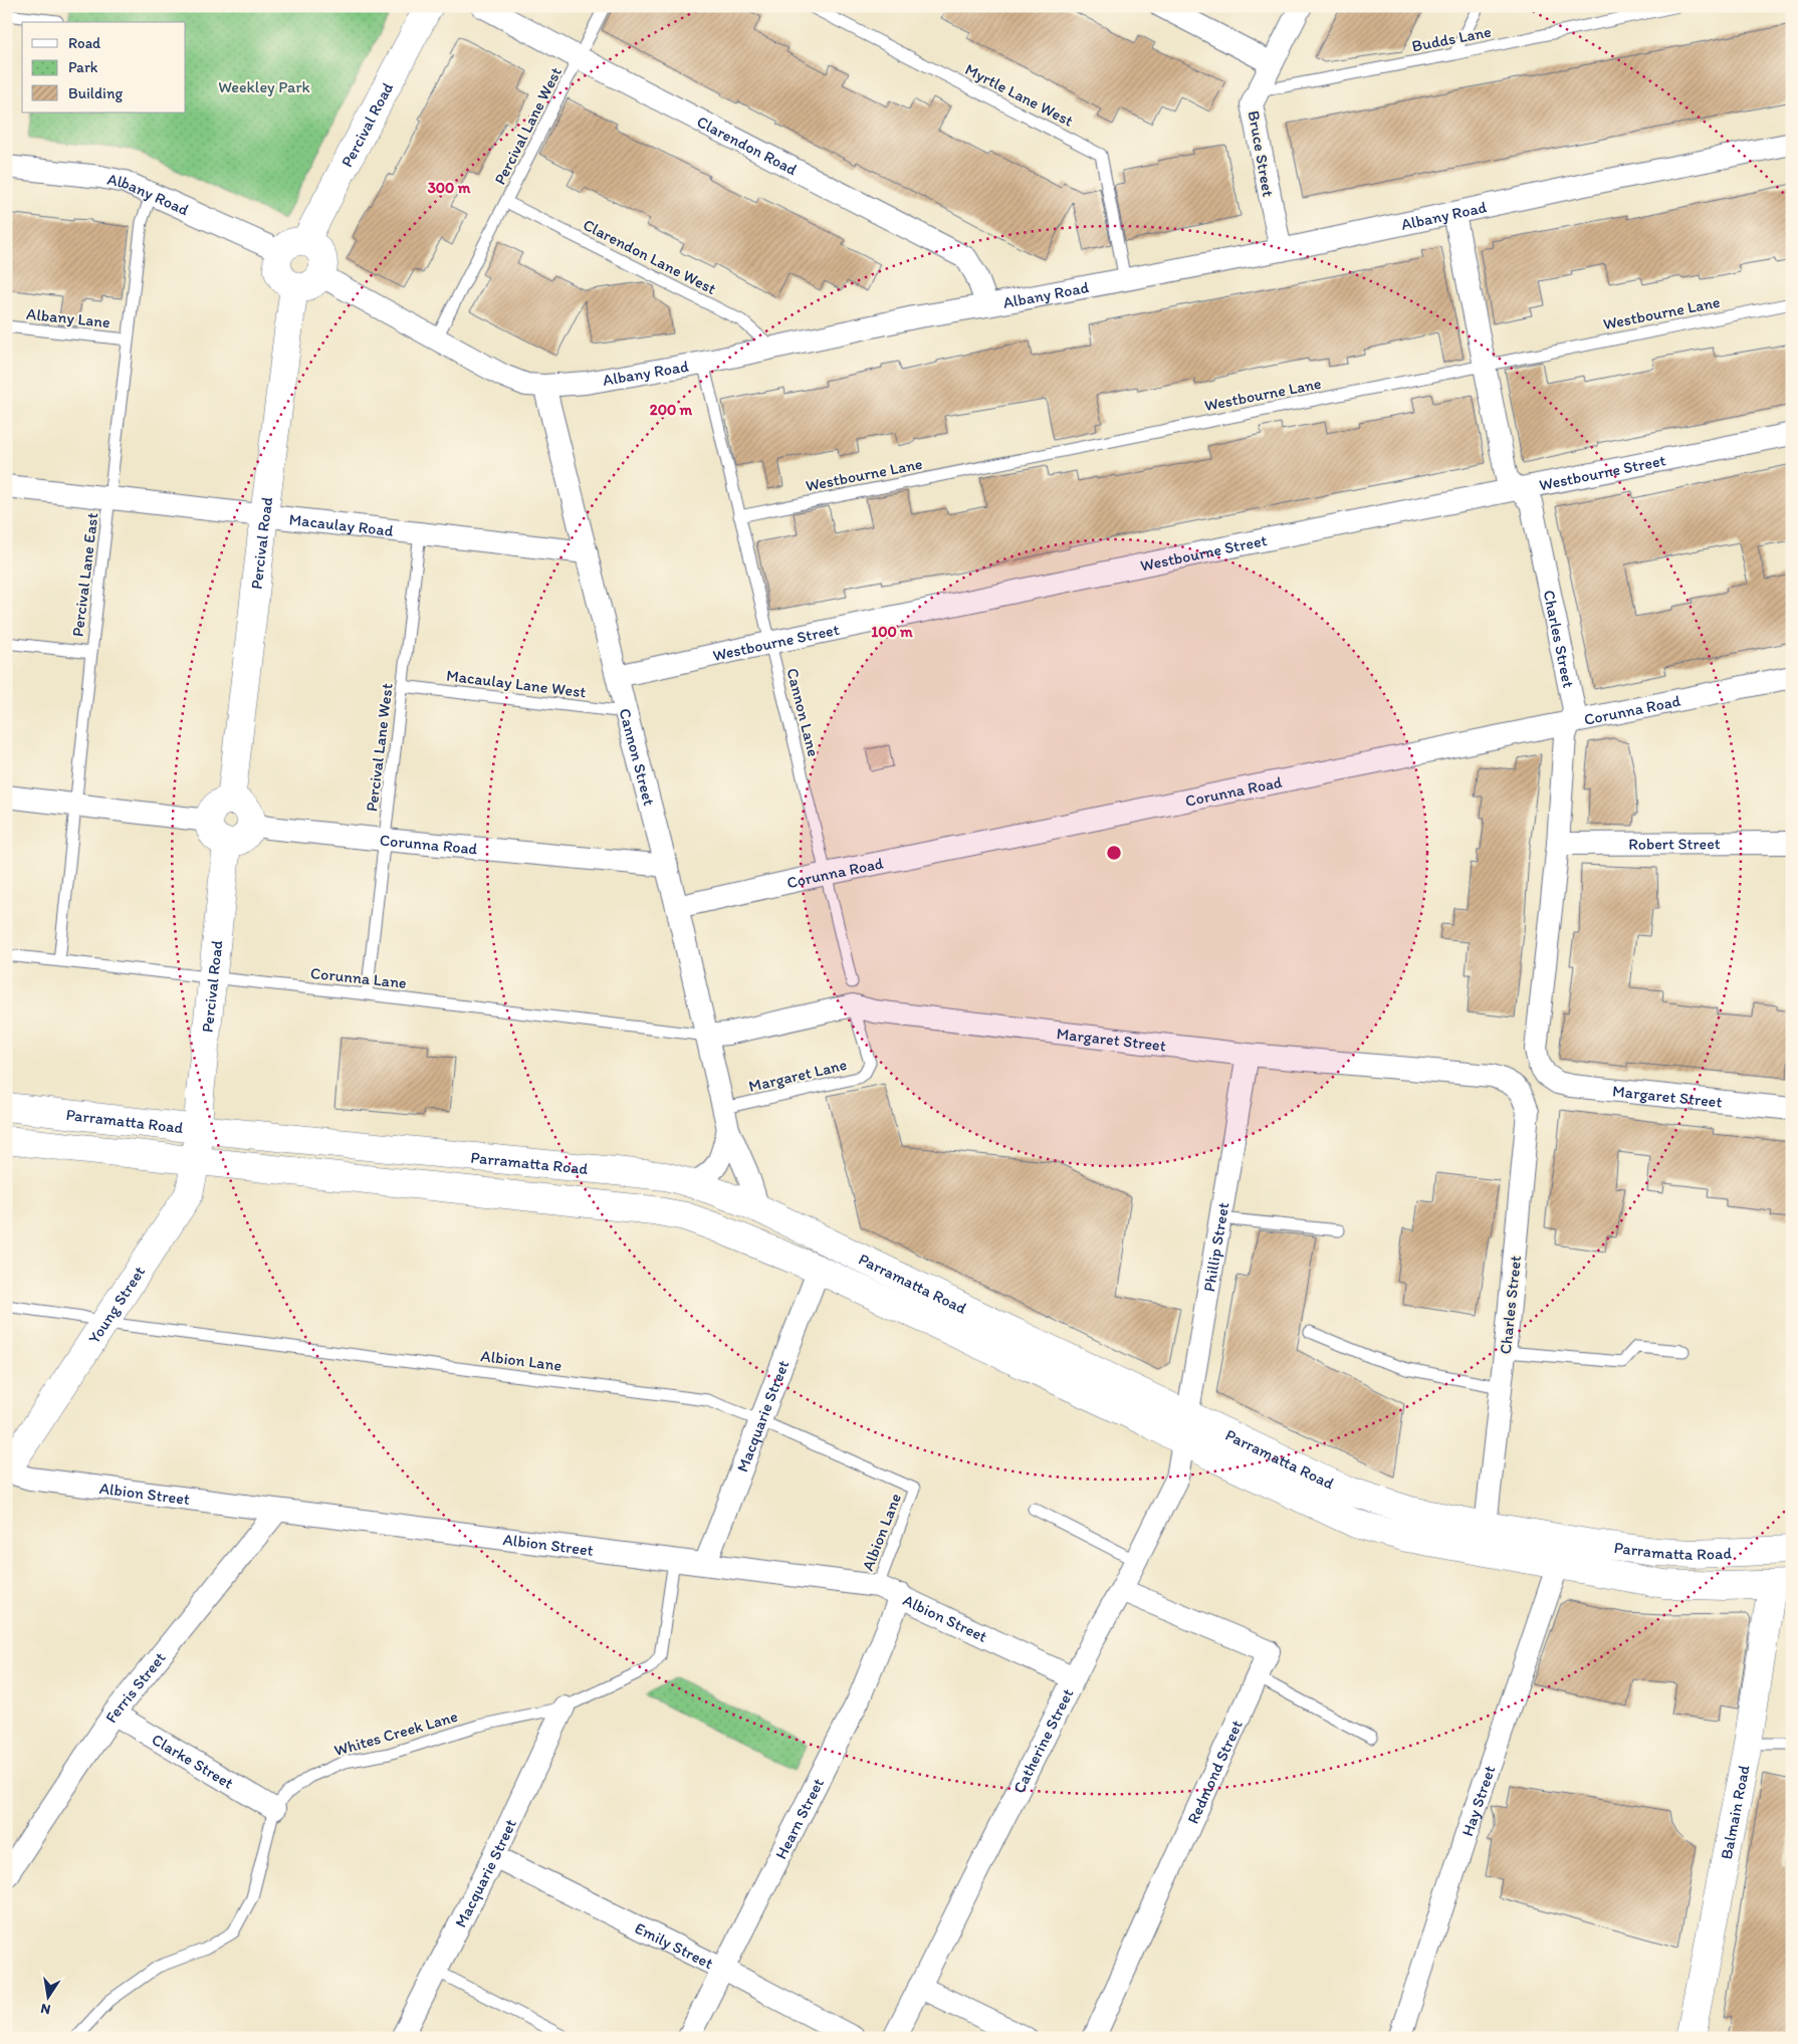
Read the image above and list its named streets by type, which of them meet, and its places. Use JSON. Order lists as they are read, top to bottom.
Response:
{
  "streets": {
    "main road": [
      "Percival Road",
      "Parramatta Road",
      "Young Street",
      "Balmain Road"
    ],
    "street": [
      "Clarendon Road",
      "Bruce Street",
      "Albany Road",
      "Westbourne Street",
      "Macaulay Road",
      "Charles Street",
      "Corunna Road",
      "Cannon Street",
      "Robert Street",
      "Margaret Street",
      "Phillip Street",
      "Macquarie Street",
      "Albion Street",
      "Ferris Street",
      "Catherine Street",
      "Clarke Street",
      "Redmond Street",
      "Hay Street",
      "Hearn Street",
      "Emily Street"
    ],
    "lane": [
      "Budds Lane",
      "Myrtle Lane West",
      "Percival Lane West",
      "Clarendon Lane West",
      "Westbourne Lane",
      "Albany Lane",
      "Percival Lane East",
      "Macaulay Lane West",
      "Cannon Lane",
      "Corunna Lane",
      "Margaret Lane",
      "Albion Lane",
      "Whites Creek Lane"
    ]
  },
  "crossings": [
    ["Budds Lane", "Bruce Street"],
    ["Myrtle Lane West", "Albany Road"],
    ["Percival Road", "Albany Road"],
    ["Percival Road", "Macaulay Road"],
    ["Percival Road", "Corunna Road"],
    ["Percival Road", "Corunna Lane"],
    ["Percival Road", "Parramatta Road"],
    ["Percival Road", "Young Street"],
    ["Percival Lane West", "Clarendon Road"],
    ["Percival Lane West", "Albany Road"],
    ["Percival Lane West", "Clarendon Lane West"],
    ["Percival Lane West", "Macaulay Road"],
    ["Percival Lane West", "Macaulay Lane West"],
    ["Percival Lane West", "Corunna Road"],
    ["Percival Lane West", "Corunna Lane"],
    ["Clarendon Road", "Albany Road"],
    ["Bruce Street", "Albany Road"],
    ["Albany Road", "Clarendon Lane West"],
    ["Albany Road", "Percival Lane East"],
    ["Albany Road", "Charles Street"],
    ["Albany Road", "Cannon Lane"],
    ["Albany Road", "Cannon Street"],
    ["Westbourne Lane", "Charles Street"],
    ["Westbourne Lane", "Cannon Lane"],
    ["Albany Lane", "Percival Lane East"],
    ["Westbourne Street", "Charles Street"],
    ["Westbourne Street", "Cannon Lane"],
    ["Westbourne Street", "Cannon Street"],
    ["Macaulay Road", "Percival Lane East"],
    ["Macaulay Road", "Cannon Street"],
    ["Percival Lane East", "Corunna Lane"],
    ["Charles Street", "Corunna Road"],
    ["Charles Street", "Robert Street"],
    ["Charles Street", "Margaret Street"],
    ["Charles Street", "Parramatta Road"],
    ["Macaulay Lane West", "Cannon Street"],
    ["Corunna Road", "Cannon Lane"],
    ["Corunna Road", "Cannon Street"],
    ["Cannon Street", "Corunna Lane"],
    ["Cannon Street", "Margaret Street"],
    ["Cannon Street", "Margaret Lane"],
    ["Cannon Street", "Parramatta Road"],
    ["Corunna Lane", "Margaret Street"],
    ["Margaret Street", "Margaret Lane"],
    ["Margaret Street", "Phillip Street"],
    ["Parramatta Road", "Phillip Street"],
    ["Parramatta Road", "Young Street"],
    ["Parramatta Road", "Macquarie Street"],
    ["Parramatta Road", "Catherine Street"],
    ["Parramatta Road", "Hay Street"],
    ["Parramatta Road", "Balmain Road"],
    ["Phillip Street", "Catherine Street"],
    ["Young Street", "Albion Lane"],
    ["Young Street", "Albion Street"],
    ["Albion Lane", "Macquarie Street"],
    ["Albion Lane", "Albion Street"],
    ["Macquarie Street", "Albion Street"],
    ["Macquarie Street", "Whites Creek Lane"],
    ["Macquarie Street", "Emily Street"],
    ["Albion Street", "Ferris Street"],
    ["Albion Street", "Whites Creek Lane"],
    ["Albion Street", "Catherine Street"],
    ["Albion Street", "Hearn Street"],
    ["Ferris Street", "Clarke Street"],
    ["Whites Creek Lane", "Clarke Street"],
    ["Catherine Street", "Redmond Street"],
    ["Hearn Street", "Emily Street"]
  ],
  "parks": ["Weekley Park"],
  "legend": ["Road", "Park", "Building"],
  "north": "bottom",
  "rings": ["300 m", "200 m", "100 m"]
}
